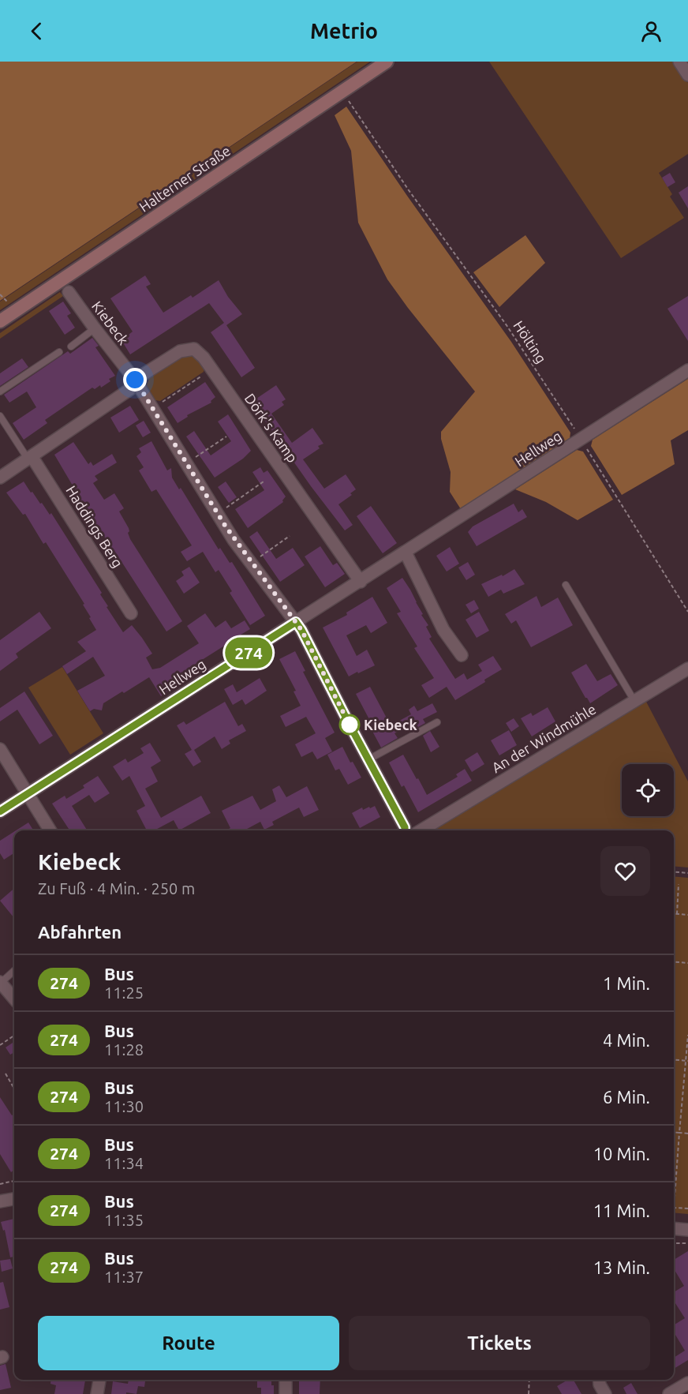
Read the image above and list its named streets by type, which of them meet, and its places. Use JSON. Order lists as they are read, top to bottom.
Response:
{
  "streets": {
    "main road": ["Halterner Straße"],
    "street": [
      "Kiebeck",
      "Dörk's Kamp",
      "Hellweg",
      "Haddings Berg",
      "An der Windmühle"
    ],
    "path": ["Hölting"]
  },
  "crossings": [
    ["Halterner Straße", "Hölting"],
    ["Kiebeck", "Dörk's Kamp"],
    ["Kiebeck", "Hellweg"],
    ["Hölting", "Hellweg"],
    ["Dörk's Kamp", "Hellweg"]
  ],
  "places": ["Kiebeck"],
  "lines": ["bus line 274"],
  "page": {
    "header": "Metrio",
    "on_map": "274",
    "heading": [
      ["Kiebeck", "Zu Fuß · 4 Min. · 250 m"],
      "Abfahrten"
    ],
    "list": [
      {
        "mark": "274",
        "name": "Bus",
        "note": "11:25",
        "value": "1 Min."
      },
      {
        "mark": "274",
        "name": "Bus",
        "note": "11:28",
        "value": "4 Min."
      },
      {
        "mark": "274",
        "name": "Bus",
        "note": "11:30",
        "value": "6 Min."
      },
      {
        "mark": "274",
        "name": "Bus",
        "note": "11:34",
        "value": "10 Min."
      },
      {
        "mark": "274",
        "name": "Bus",
        "note": "11:35",
        "value": "11 Min."
      },
      {
        "mark": "274",
        "name": "Bus",
        "note": "11:37",
        "value": "13 Min."
      }
    ],
    "buttons": ["Route", "Tickets"]
  }
}
